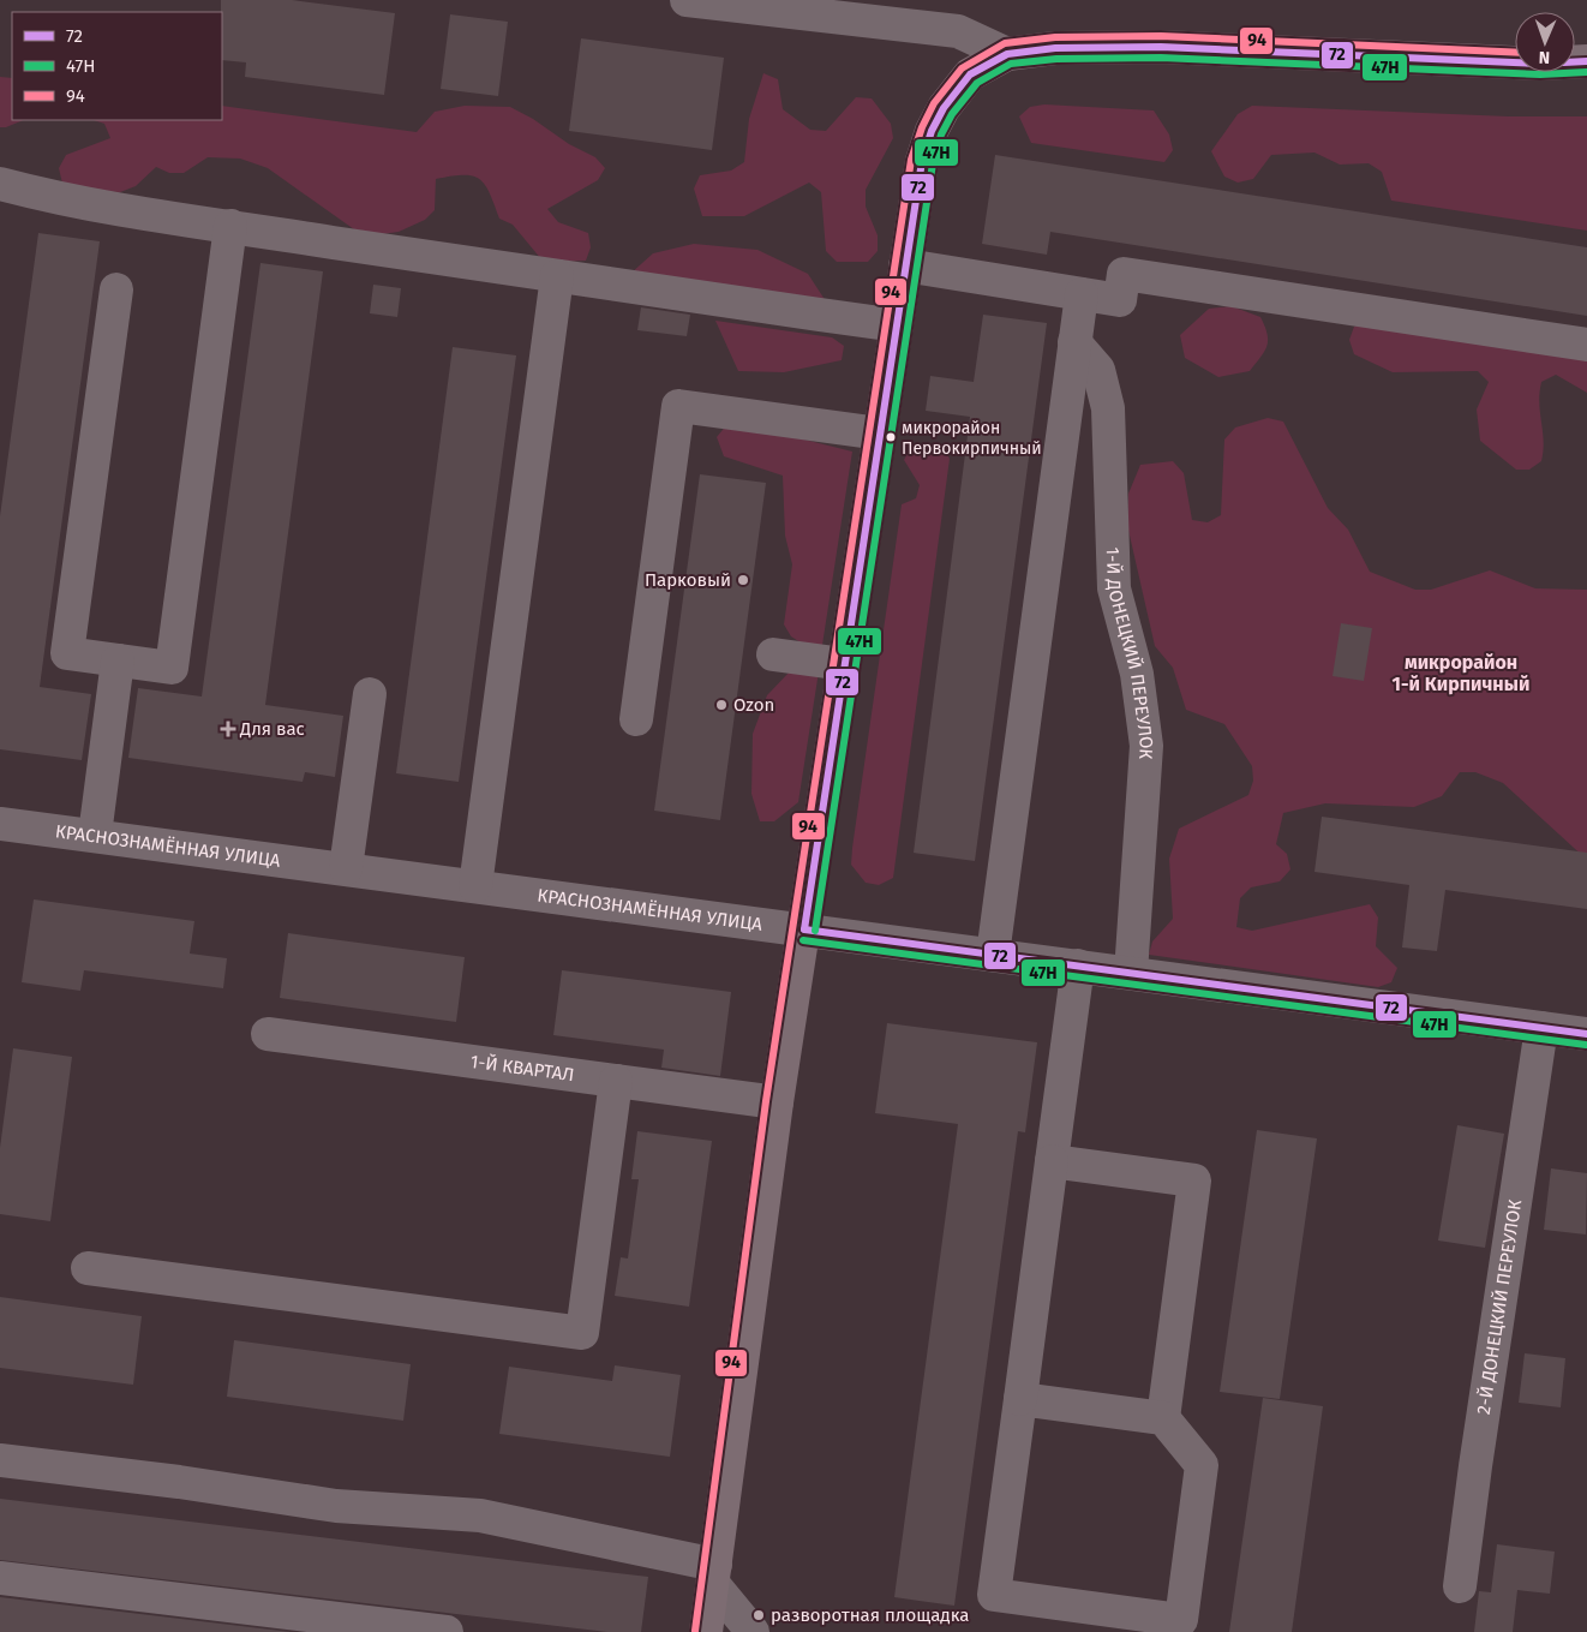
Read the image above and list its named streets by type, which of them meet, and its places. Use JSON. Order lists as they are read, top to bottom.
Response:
{
  "streets": {
    "street": [
      "1-Й ДОНЕЦКИЙ ПЕРЕУЛОК",
      "КРАСНОЗНАМЁННАЯ УЛИЦА",
      "1-Й КВАРТАЛ",
      "2-Й ДОНЕЦКИЙ ПЕРЕУЛОК"
    ]
  },
  "crossings": [
    ["1-Й ДОНЕЦКИЙ ПЕРЕУЛОК", "КРАСНОЗНАМЁННАЯ УЛИЦА"],
    ["КРАСНОЗНАМЁННАЯ УЛИЦА", "2-Й ДОНЕЦКИЙ ПЕРЕУЛОК"]
  ],
  "districts": ["микрорайон 1-й Кирпичный"],
  "places": {
    "other": [
      "микрорайон Первокирпичный",
      "Парковый",
      "Ozon",
      "разворотная площадка"
    ],
    "health": ["Для вас"]
  },
  "lines": ["transit line 94", "transit line 72", "transit line 47Н"],
  "legend": ["72", "47Н", "94"],
  "north": "bottom"
}
